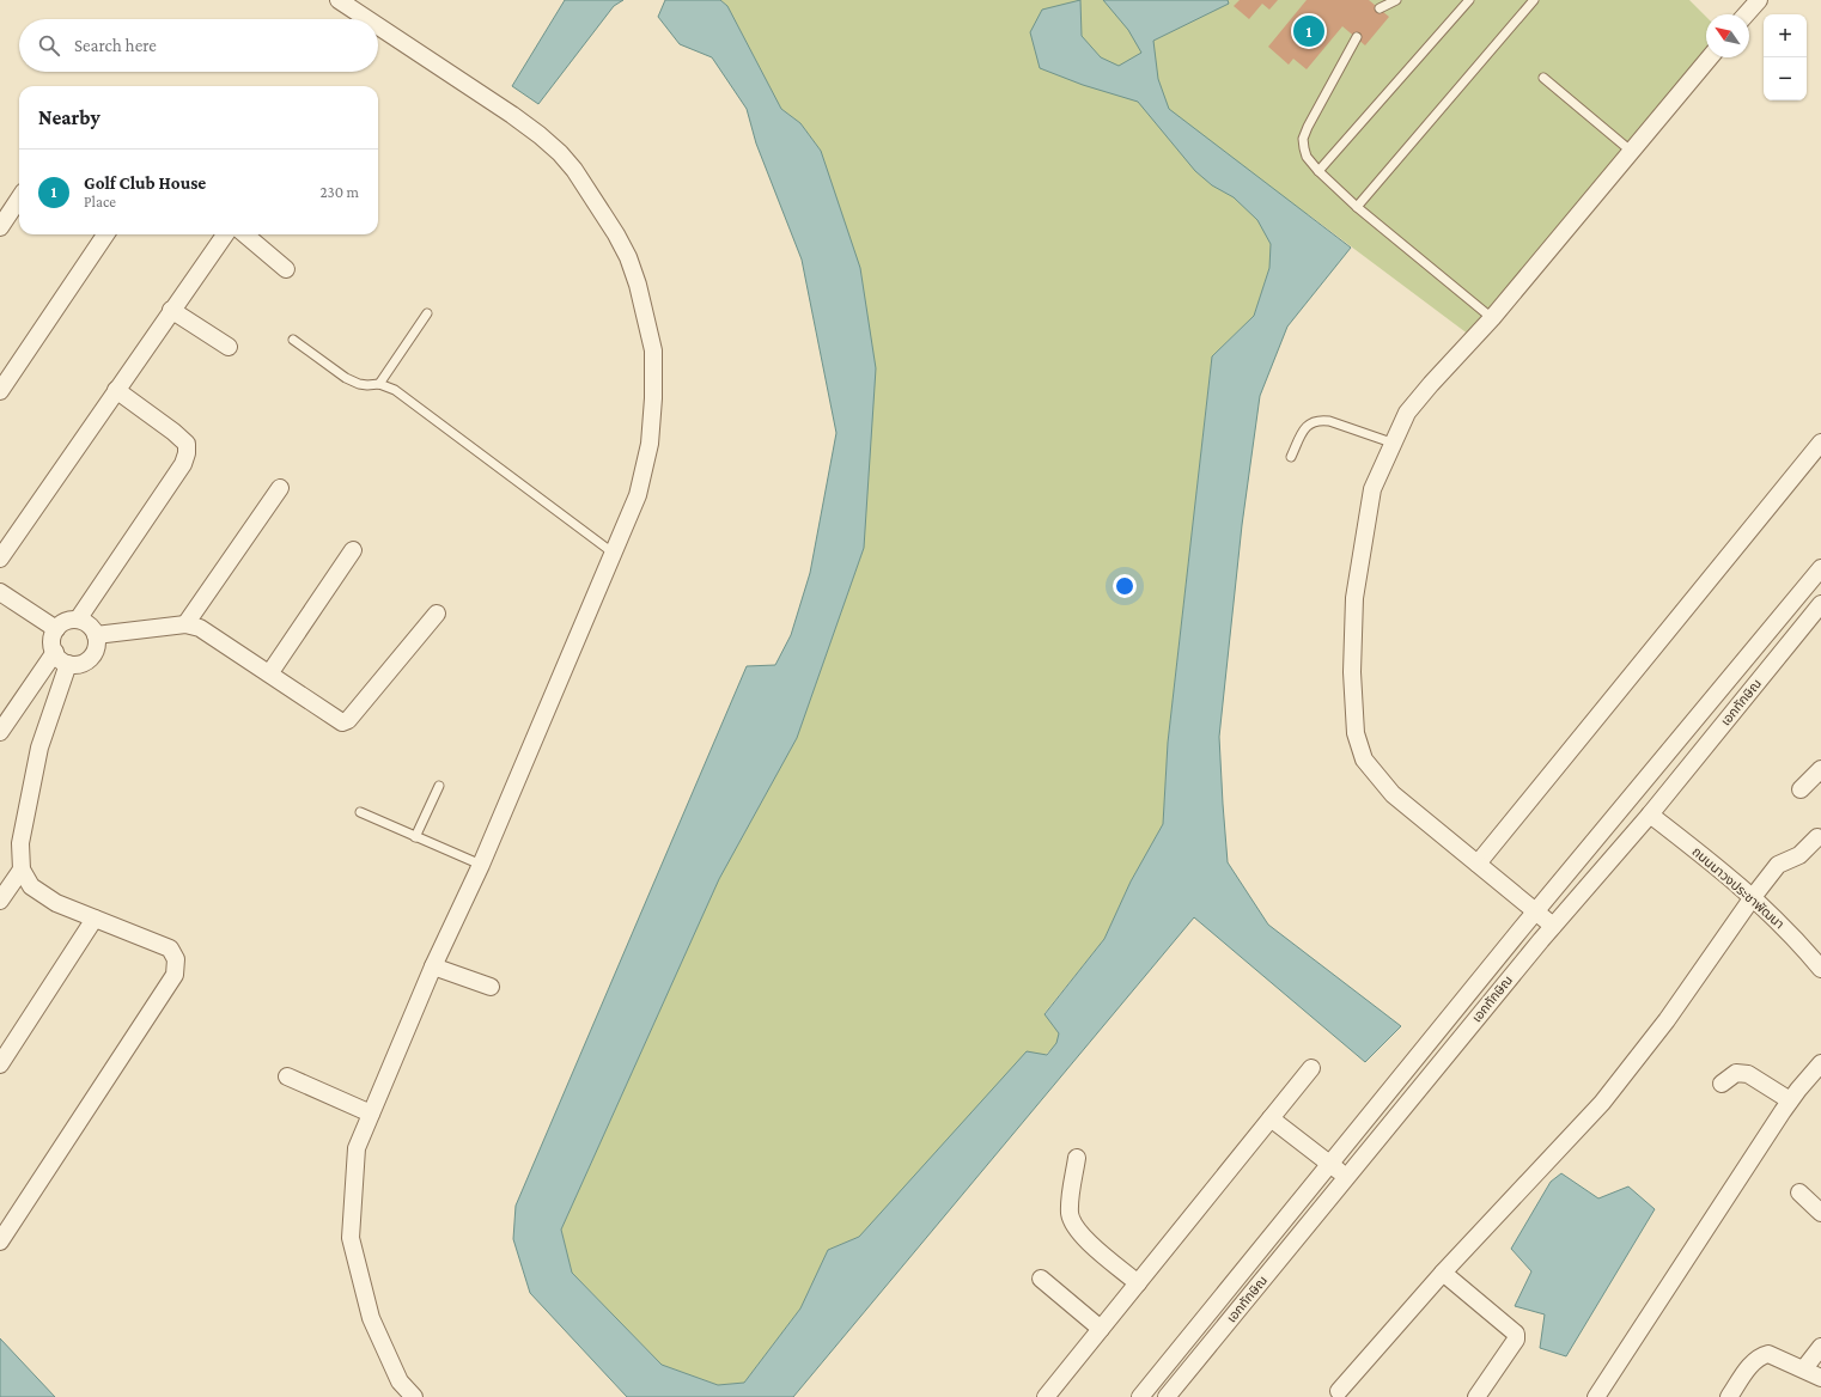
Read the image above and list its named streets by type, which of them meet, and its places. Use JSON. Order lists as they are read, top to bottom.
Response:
{
  "streets": {
    "street": ["เอกทักษิณ", "ถนนนาวงประชาพัฒนา"]
  },
  "crossings": [
    ["เอกทักษิณ", "ถนนนาวงประชาพัฒนา"]
  ],
  "north": "top left",
  "page": {
    "pins": "1",
    "map_buttons": ["+", "−"],
    "search": "Search here",
    "heading": "Nearby",
    "list": [
      {
        "mark": "1",
        "name": "Golf Club House",
        "note": "Place",
        "value": "230 m"
      }
    ]
  }
}
